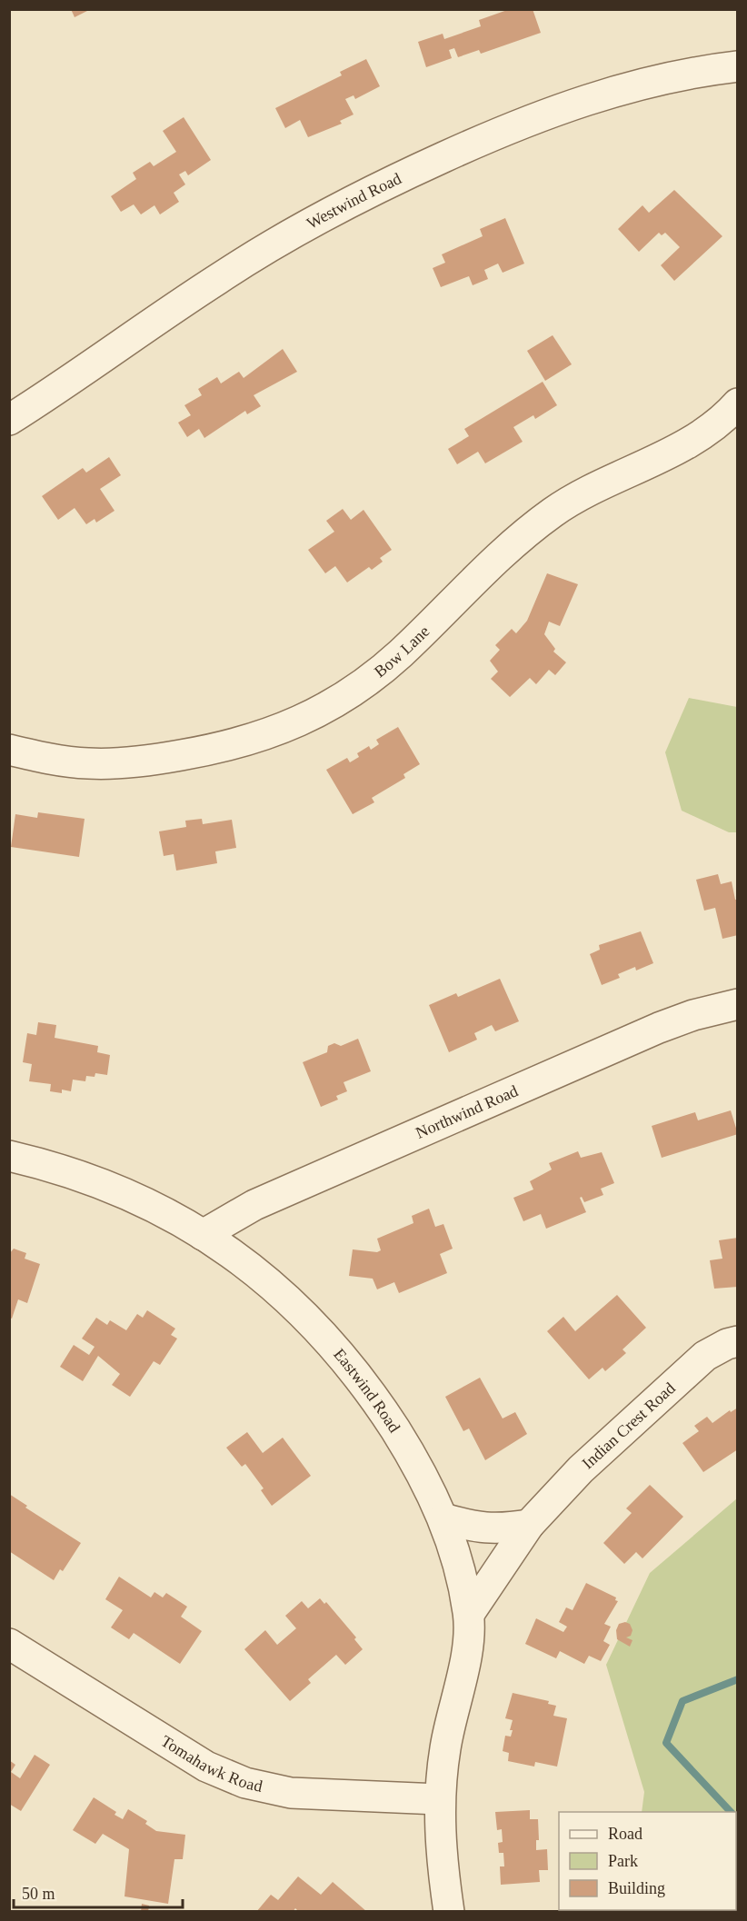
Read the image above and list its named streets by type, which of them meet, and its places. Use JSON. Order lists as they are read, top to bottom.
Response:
{
  "streets": {
    "street": [
      "Westwind Road",
      "Bow Lane",
      "Northwind Road",
      "Eastwind Road",
      "Indian Crest Road",
      "Tomahawk Road"
    ]
  },
  "crossings": [
    ["Northwind Road", "Eastwind Road"],
    ["Eastwind Road", "Indian Crest Road"],
    ["Eastwind Road", "Tomahawk Road"]
  ],
  "legend": ["Road", "Park", "Building"],
  "scale_bar": "50 m"
}
